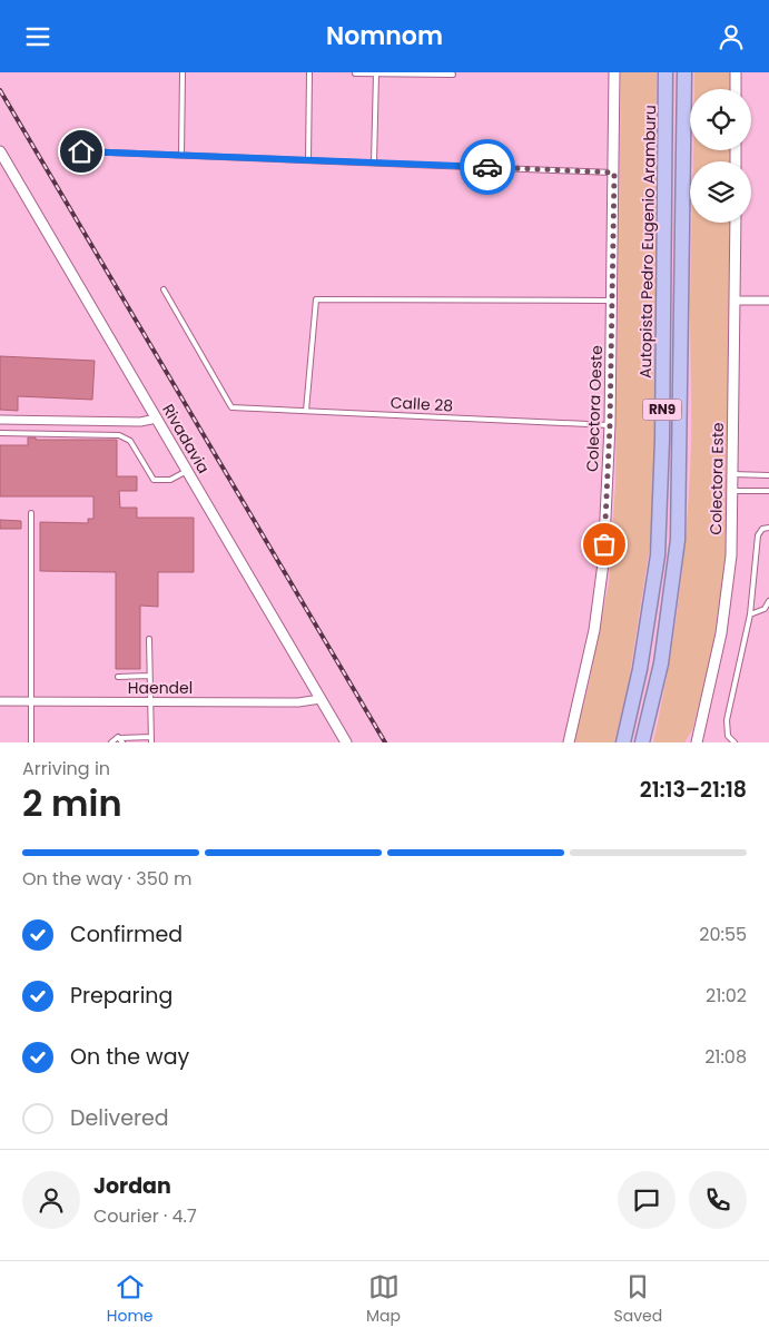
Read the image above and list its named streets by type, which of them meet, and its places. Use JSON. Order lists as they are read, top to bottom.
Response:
{
  "streets": {
    "highway": ["Autopista Pedro Eugenio Aramburu", "RN9"],
    "street": [
      "Colectora Oeste",
      "Rivadavia",
      "Colectora Este",
      "Haendel"
    ],
    "lane": ["Calle 28"]
  },
  "crossings": [
    ["Calle 28", "Colectora Oeste"],
    ["Rivadavia", "Haendel"]
  ],
  "page": {
    "header": "Nomnom",
    "heading": ["2 min", "Arriving in", "21:13–21:18"],
    "panel": ["Jordan", "Courier · 4.7"],
    "bar": "On the way · 350 m",
    "list": [
      ["Confirmed", "20:55"],
      ["Preparing", "21:02"],
      ["On the way", "21:08"],
      "Delivered"
    ],
    "tabs": ["Home", "Map", "Saved"]
  }
}
